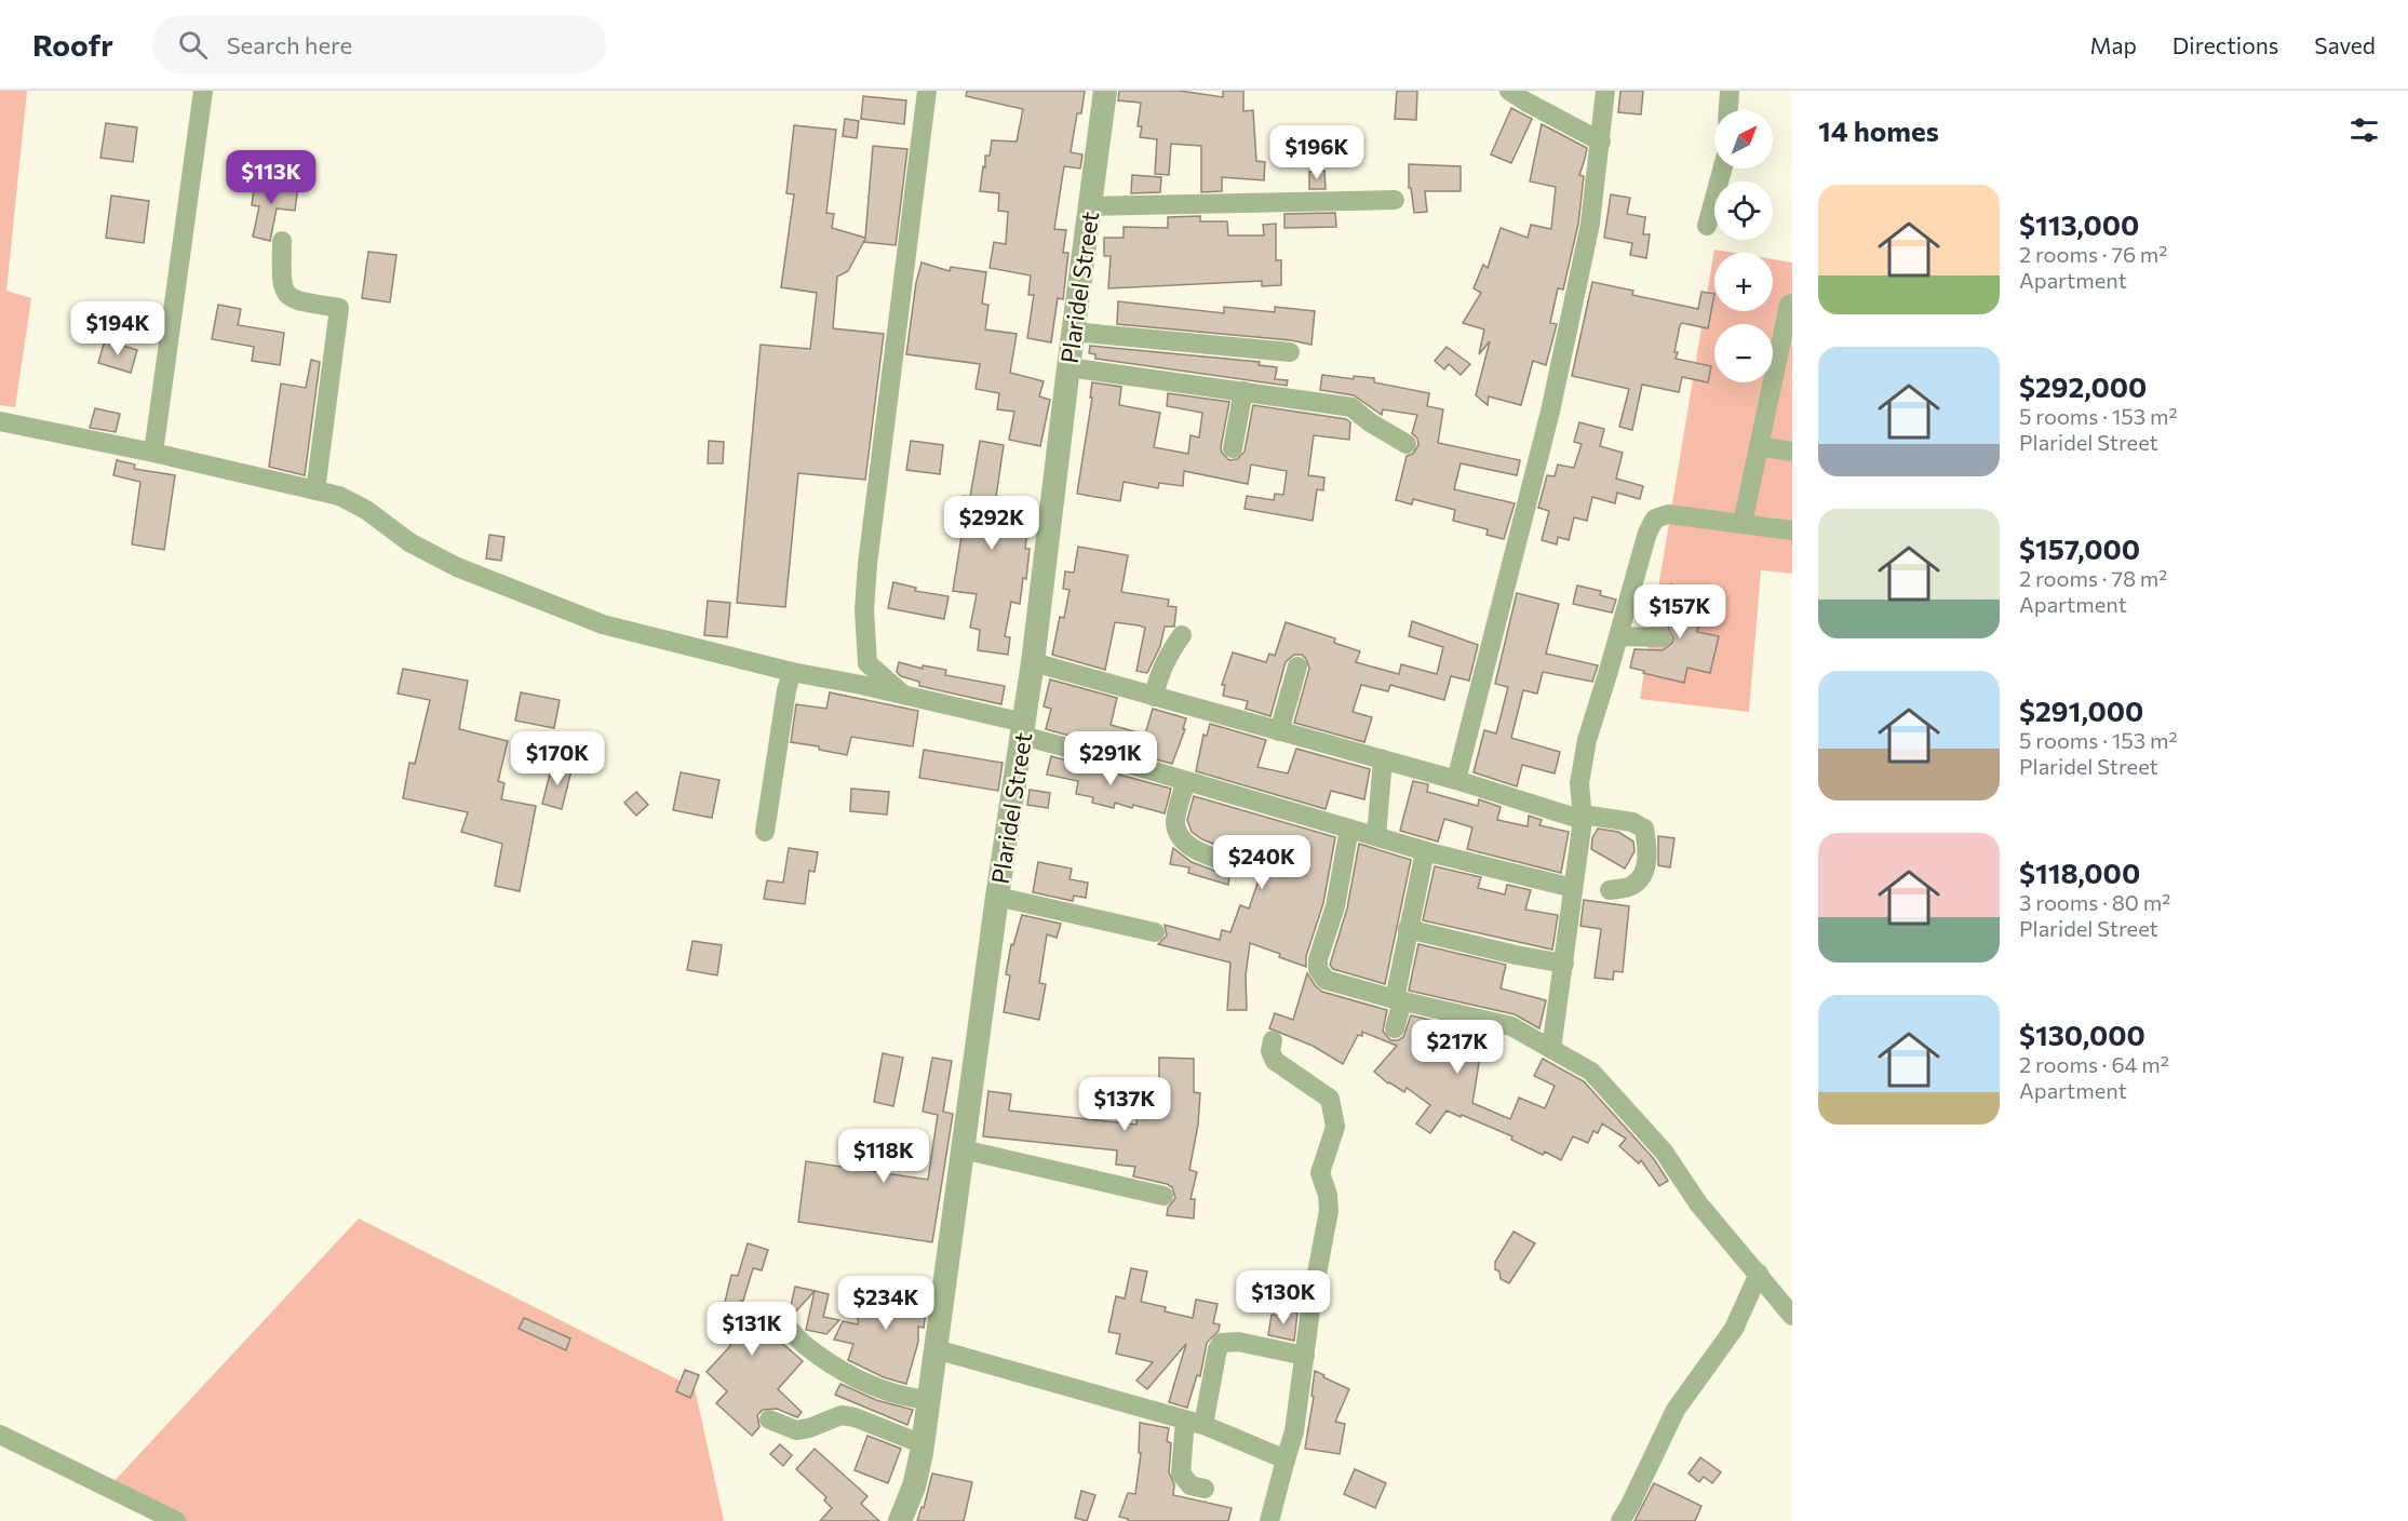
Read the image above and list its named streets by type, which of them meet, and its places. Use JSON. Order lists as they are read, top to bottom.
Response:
{
  "streets": {
    "street": ["Plaridel Street"]
  },
  "north": "top right",
  "page": {
    "header": "Roofr",
    "search": "Search here",
    "nav": ["Map", "Directions", "Saved"],
    "heading": "14 homes",
    "map_buttons": ["+", "−"],
    "price": [
      "$196K",
      "$113K",
      "$194K",
      "$292K",
      "$157K",
      "$170K",
      "$291K",
      "$240K",
      "$217K",
      "$137K",
      "$118K",
      "$130K",
      "$234K",
      "$131K"
    ],
    "list": [
      {
        "name": "$113,000",
        "note": "2 rooms · 76 m² · Apartment"
      },
      {
        "name": "$292,000",
        "note": "5 rooms · 153 m² · Plaridel Street"
      },
      {
        "name": "$157,000",
        "note": "2 rooms · 78 m² · Apartment"
      },
      {
        "name": "$291,000",
        "note": "5 rooms · 153 m² · Plaridel Street"
      },
      {
        "name": "$118,000",
        "note": "3 rooms · 80 m² · Plaridel Street"
      },
      {
        "name": "$130,000",
        "note": "2 rooms · 64 m² · Apartment"
      }
    ]
  }
}
